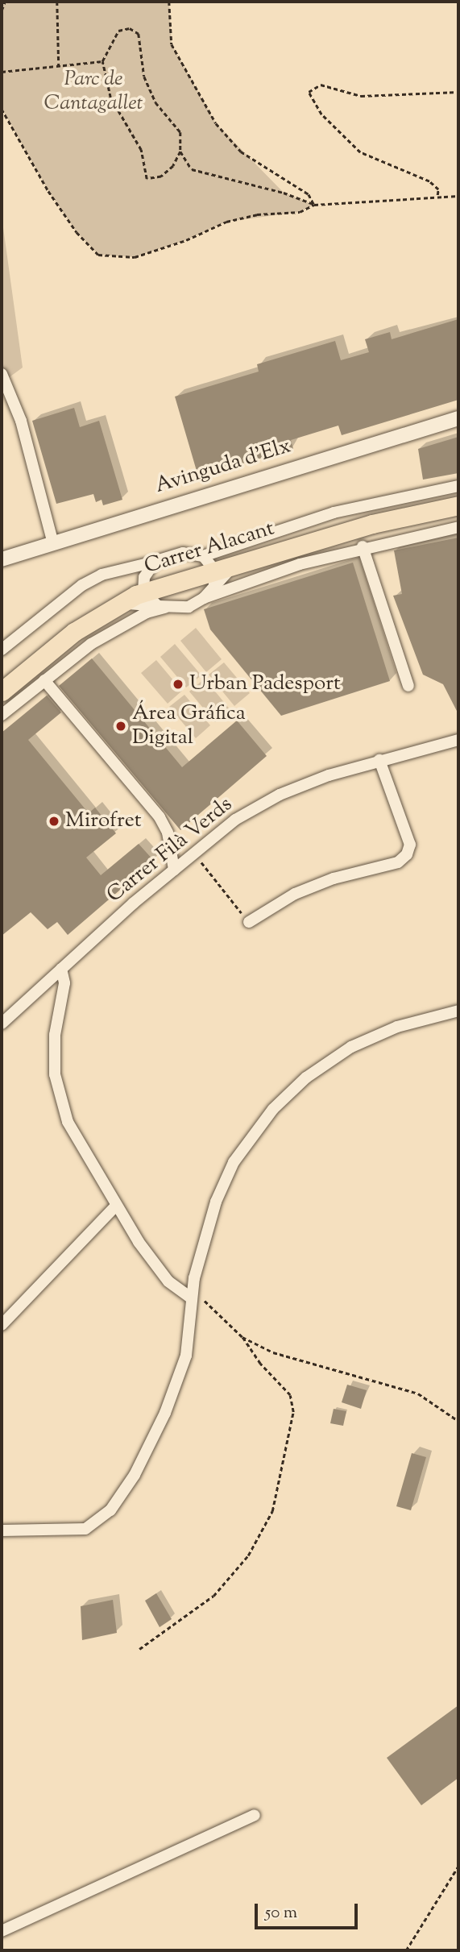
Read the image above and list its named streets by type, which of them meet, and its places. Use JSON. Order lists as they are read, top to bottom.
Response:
{
  "streets": {
    "main road": ["Carrer Alacant"],
    "street": ["Avinguda d'Elx", "Carrer Filà Verds"]
  },
  "parks": ["Parc de Cantagallet"],
  "places": ["Urban Padesport", "Área Gráfica Digital", "Mirofret"],
  "scale_bar": "50 m"
}
